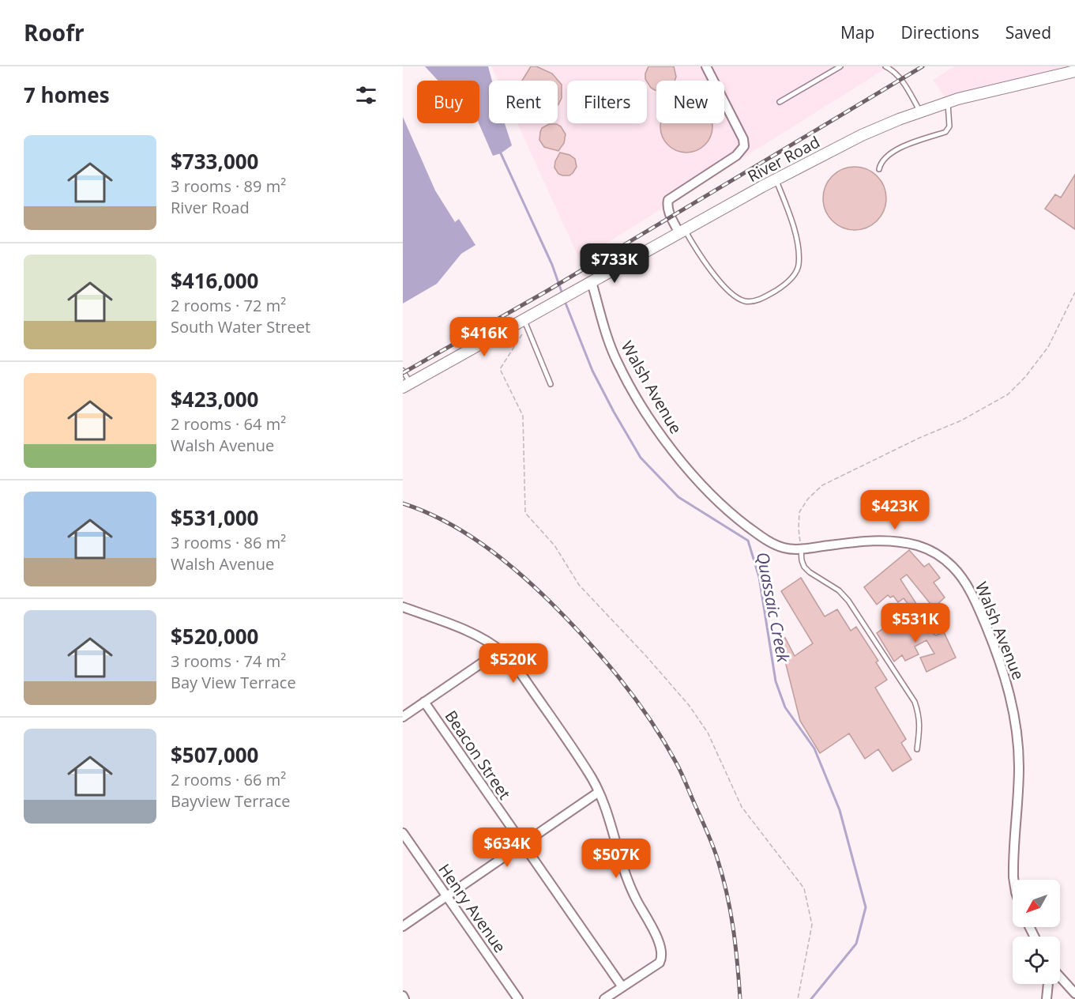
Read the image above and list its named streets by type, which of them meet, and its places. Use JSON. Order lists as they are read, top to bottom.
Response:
{
  "streets": {
    "street": [
      "River Road",
      "Walsh Avenue",
      "Beacon Street",
      "Henry Avenue"
    ]
  },
  "crossings": [
    ["River Road", "Walsh Avenue"]
  ],
  "water": ["Quassaic Creek"],
  "north": "bottom left",
  "page": {
    "header": "Roofr",
    "nav": ["Map", "Directions", "Saved"],
    "heading": "7 homes",
    "chip": [
      "Buy",
      "Rent",
      "Filters",
      "New"
    ],
    "list": [
      {
        "name": "$733,000",
        "note": "3 rooms · 89 m² · River Road"
      },
      {
        "name": "$416,000",
        "note": "2 rooms · 72 m² · South Water Street"
      },
      {
        "name": "$423,000",
        "note": "2 rooms · 64 m² · Walsh Avenue"
      },
      {
        "name": "$531,000",
        "note": "3 rooms · 86 m² · Walsh Avenue"
      },
      {
        "name": "$520,000",
        "note": "3 rooms · 74 m² · Bay View Terrace"
      },
      {
        "name": "$507,000",
        "note": "2 rooms · 66 m² · Bayview Terrace"
      }
    ],
    "price": [
      "$733K",
      "$416K",
      "$423K",
      "$531K",
      "$520K",
      "$634K",
      "$507K"
    ]
  }
}
